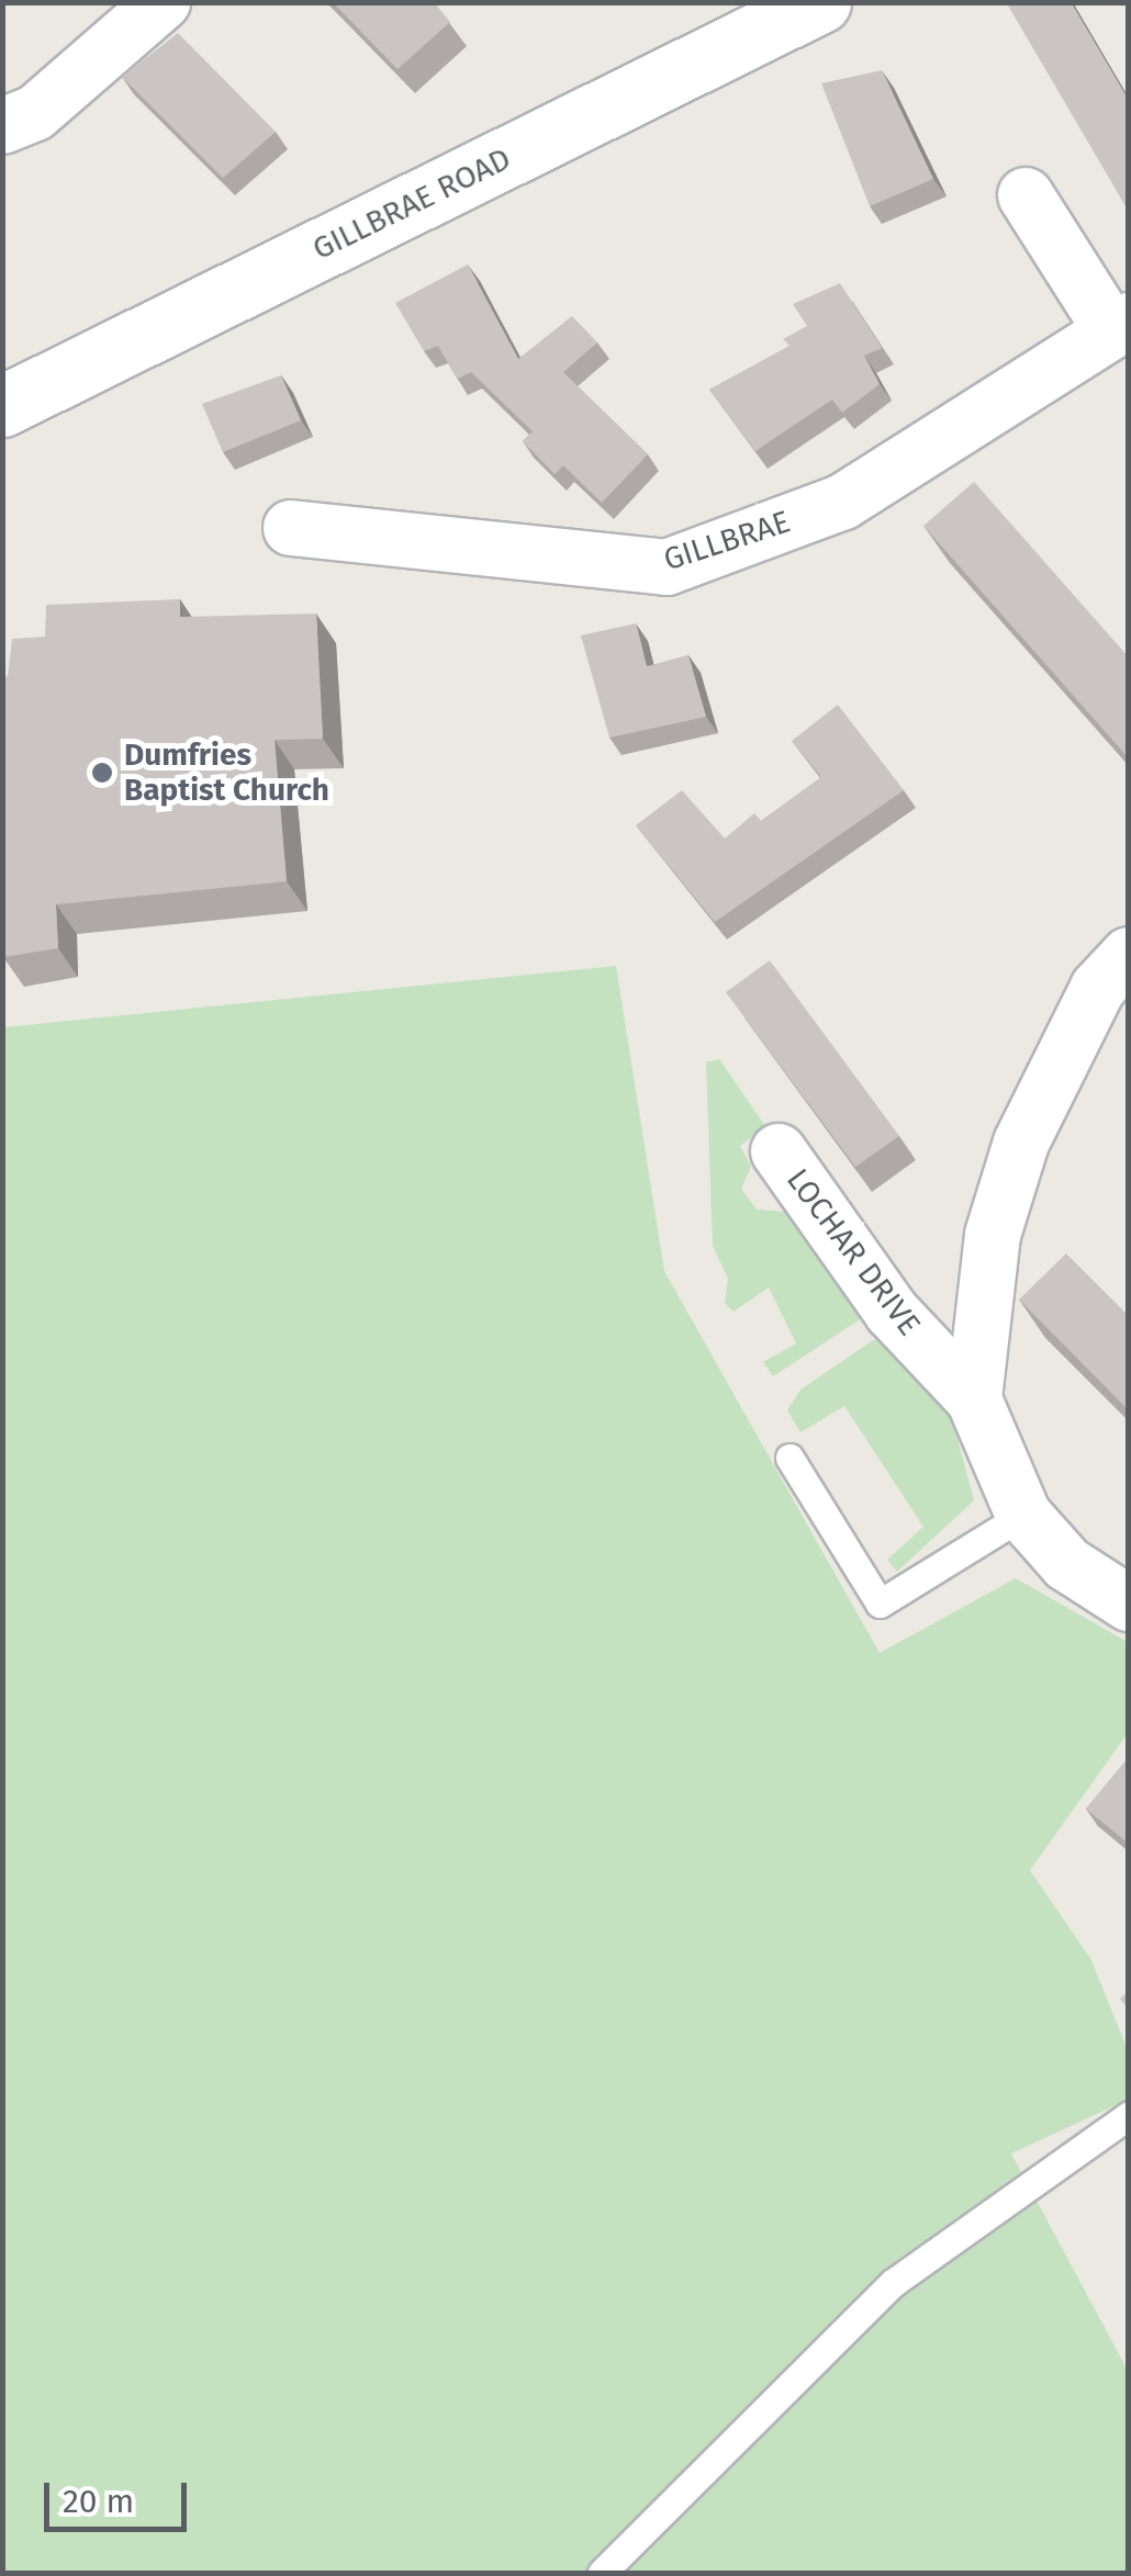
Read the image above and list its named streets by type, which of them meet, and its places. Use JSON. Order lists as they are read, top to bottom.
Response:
{
  "streets": {
    "street": ["GILLBRAE ROAD", "GILLBRAE", "LOCHAR DRIVE"]
  },
  "places": ["Dumfries Baptist Church"],
  "scale_bar": "20 m"
}
